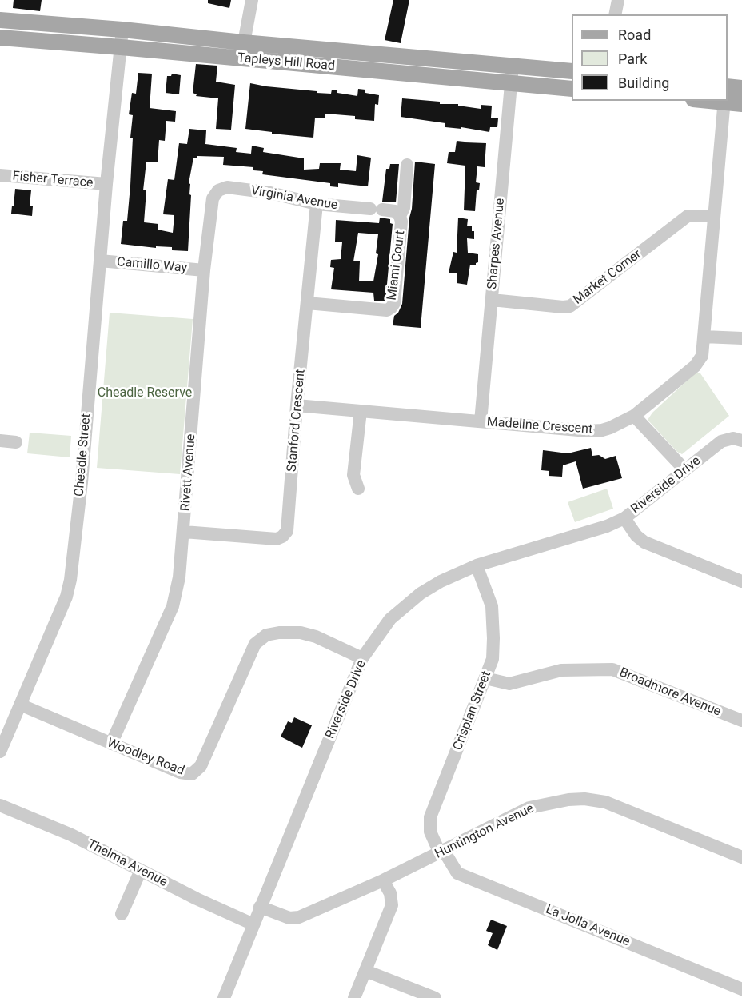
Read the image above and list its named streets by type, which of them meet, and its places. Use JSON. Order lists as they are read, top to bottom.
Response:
{
  "streets": {
    "main road": ["Tapleys Hill Road"],
    "street": [
      "Fisher Terrace",
      "Virginia Avenue",
      "Sharpes Avenue",
      "Camillo Way",
      "Miami Court",
      "Market Corner",
      "Stanford Crescent",
      "Madeline Crescent",
      "Cheadle Street",
      "Rivett Avenue",
      "Riverside Drive",
      "Broadmore Avenue",
      "Crispian Street",
      "Woodley Road",
      "Huntington Avenue",
      "Thelma Avenue",
      "La Jolla Avenue"
    ]
  },
  "crossings": [
    ["Tapleys Hill Road", "Sharpes Avenue"],
    ["Tapleys Hill Road", "Cheadle Street"],
    ["Fisher Terrace", "Cheadle Street"],
    ["Virginia Avenue", "Miami Court"],
    ["Virginia Avenue", "Stanford Crescent"],
    ["Virginia Avenue", "Rivett Avenue"],
    ["Sharpes Avenue", "Market Corner"],
    ["Sharpes Avenue", "Madeline Crescent"],
    ["Camillo Way", "Cheadle Street"],
    ["Camillo Way", "Rivett Avenue"],
    ["Miami Court", "Stanford Crescent"],
    ["Market Corner", "Madeline Crescent"],
    ["Stanford Crescent", "Madeline Crescent"],
    ["Stanford Crescent", "Rivett Avenue"],
    ["Cheadle Street", "Woodley Road"],
    ["Rivett Avenue", "Woodley Road"],
    ["Riverside Drive", "Crispian Street"],
    ["Riverside Drive", "Woodley Road"],
    ["Riverside Drive", "Huntington Avenue"],
    ["Riverside Drive", "Thelma Avenue"],
    ["Broadmore Avenue", "Crispian Street"],
    ["Crispian Street", "Huntington Avenue"],
    ["Crispian Street", "La Jolla Avenue"],
    ["Huntington Avenue", "La Jolla Avenue"]
  ],
  "parks": ["Cheadle Reserve"],
  "legend": ["Road", "Park", "Building"]
}
